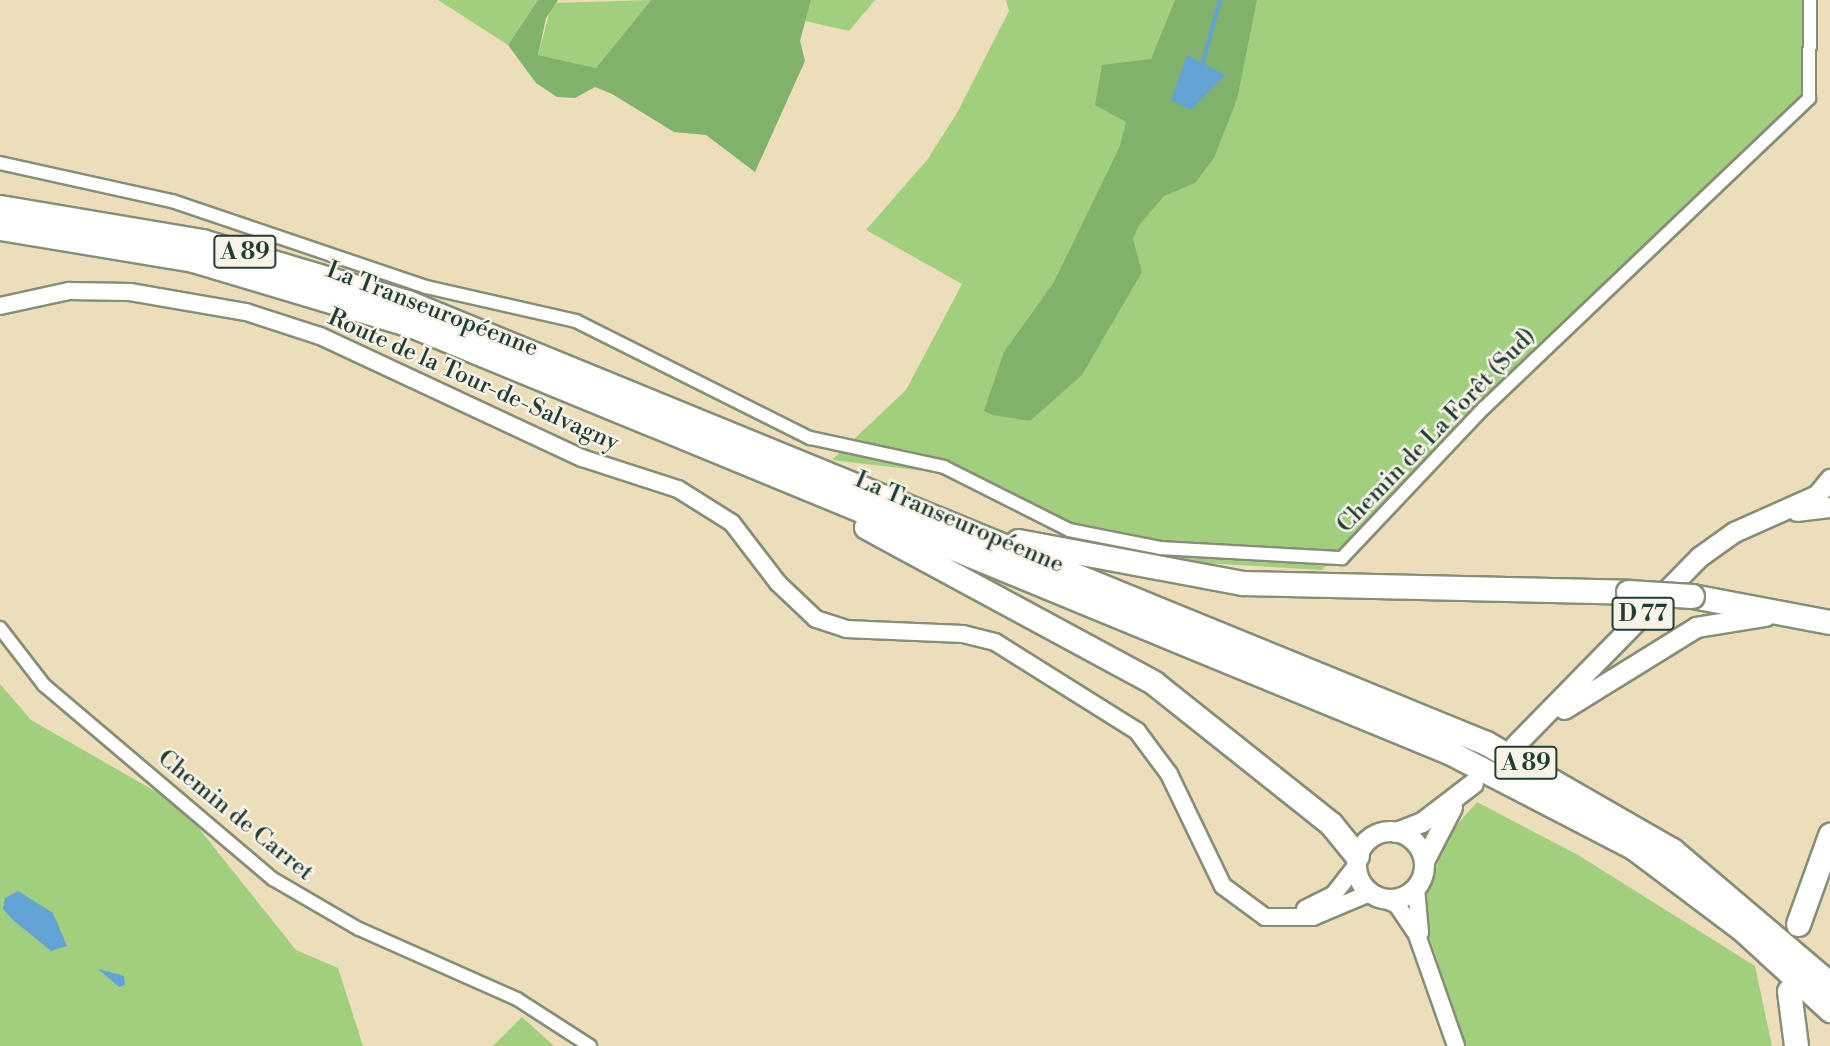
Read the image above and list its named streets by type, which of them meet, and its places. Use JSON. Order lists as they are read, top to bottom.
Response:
{
  "streets": {
    "highway": ["A 89", "La Transeuropéenne"],
    "main road": ["D 77"],
    "street": ["Route de la Tour-de-Salvagny", "Chemin de La Forêt (Sud)", "Chemin de Carret"]
  }
}
